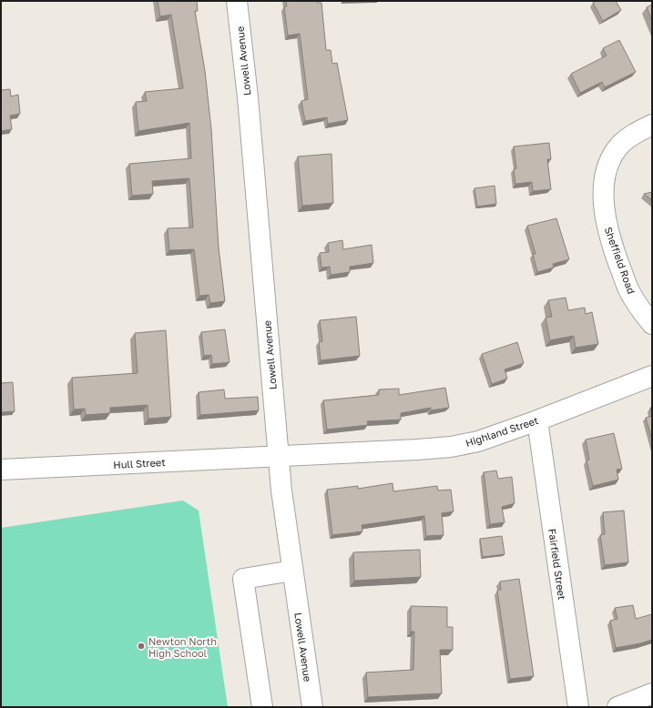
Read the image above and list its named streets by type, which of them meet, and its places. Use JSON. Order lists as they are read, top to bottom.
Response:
{
  "streets": {
    "street": [
      "Lowell Avenue",
      "Sheffield Road",
      "Highland Street",
      "Hull Street",
      "Fairfield Street"
    ]
  },
  "crossings": [
    ["Lowell Avenue", "Highland Street"],
    ["Lowell Avenue", "Hull Street"],
    ["Highland Street", "Hull Street"],
    ["Highland Street", "Fairfield Street"]
  ],
  "places": ["Newton North High School"]
}
